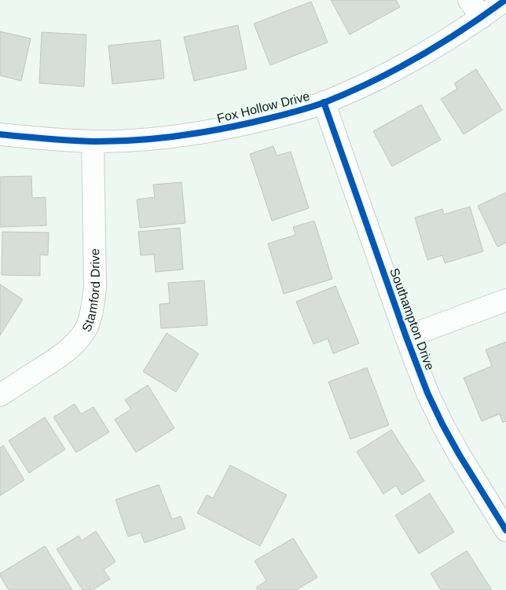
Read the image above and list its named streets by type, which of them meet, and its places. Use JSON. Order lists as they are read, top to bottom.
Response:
{
  "streets": {
    "street": ["Fox Hollow Drive", "Stamford Drive", "Southampton Drive"]
  },
  "crossings": [
    ["Fox Hollow Drive", "Stamford Drive"],
    ["Fox Hollow Drive", "Southampton Drive"]
  ]
}
